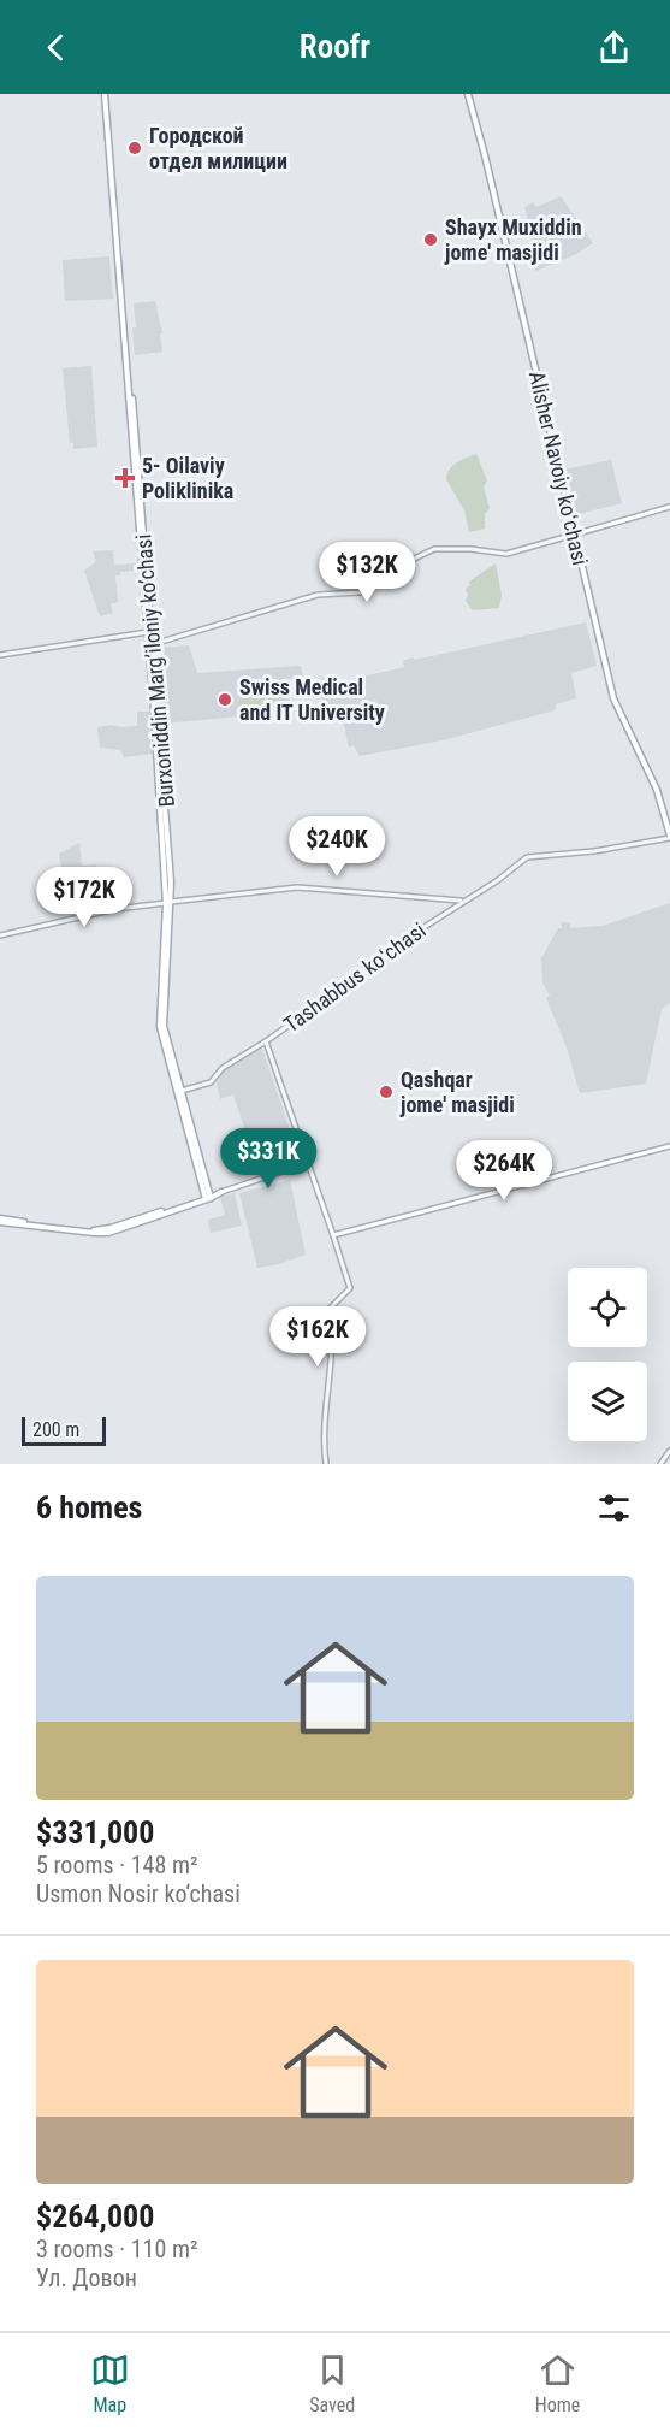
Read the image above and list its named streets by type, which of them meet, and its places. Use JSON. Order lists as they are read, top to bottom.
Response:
{
  "streets": {
    "main road": ["Alisher Navoiy koʻchasi", "Burxoniddin Marg’iloniy ko’chasi"],
    "street": ["Tashabbus koʻchasi"]
  },
  "crossings": [
    ["Alisher Navoiy koʻchasi", "Tashabbus koʻchasi"],
    ["Burxoniddin Marg’iloniy ko’chasi", "Tashabbus koʻchasi"]
  ],
  "places": {
    "other": [
      "Городской отдел милиции",
      "Shayx Muxiddin jome' masjidi",
      "Swiss Medical and IT University",
      "Qashqar jome' masjidi"
    ],
    "health": ["5- Oilaviy Poliklinika"]
  },
  "scale_bar": "200 m",
  "page": {
    "header": "Roofr",
    "price": [
      "$132K",
      "$240K",
      "$172K",
      "$331K",
      "$264K",
      "$162K"
    ],
    "scale": "200 m",
    "heading": "6 homes",
    "list": [
      {
        "name": "$331,000",
        "note": "5 rooms · 148 m² · Usmon Nosir ko‘chasi"
      },
      {
        "name": "$264,000",
        "note": "3 rooms · 110 m² · Ул. Довон"
      }
    ],
    "tabs": ["Map", "Saved", "Home"]
  }
}
